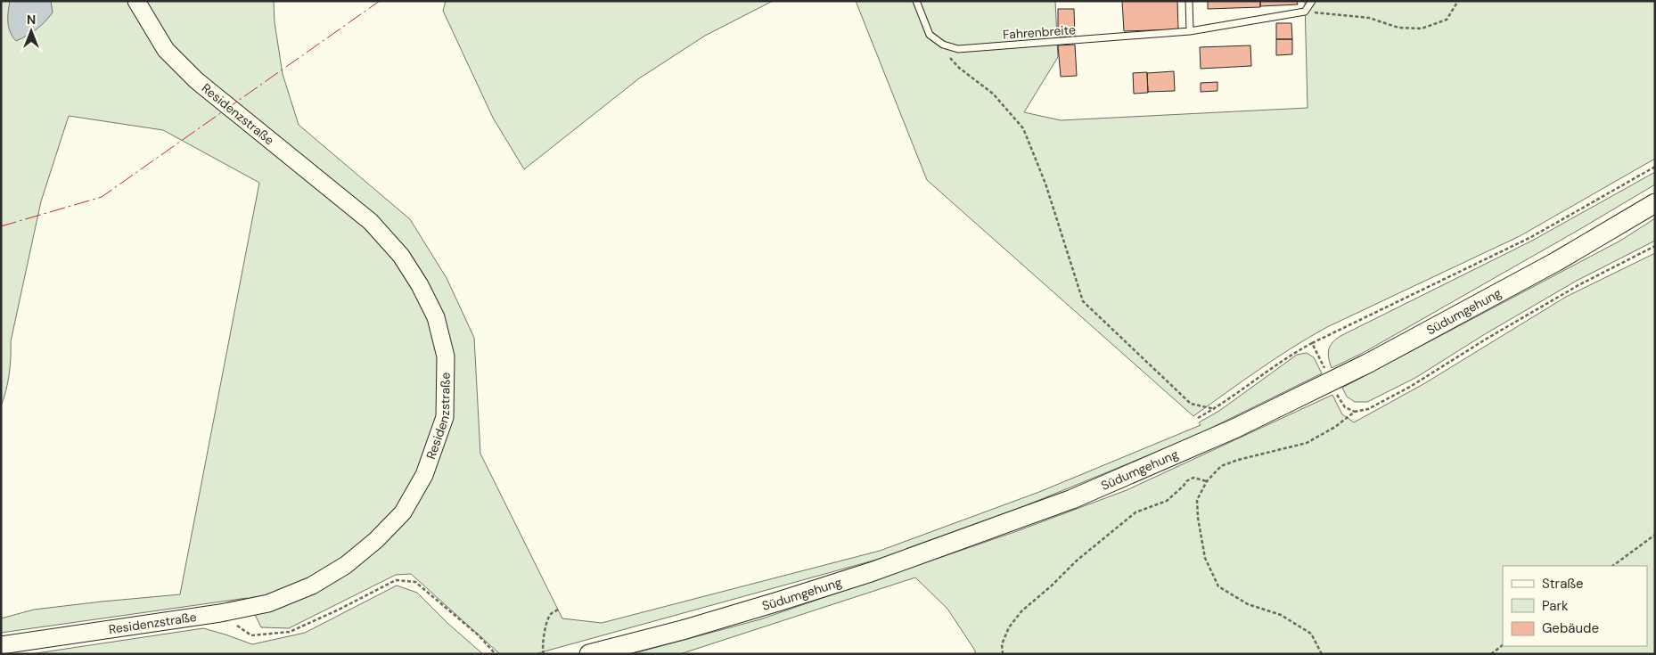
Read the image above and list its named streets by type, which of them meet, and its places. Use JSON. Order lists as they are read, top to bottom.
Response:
{
  "streets": {
    "main road": ["Residenzstraße", "Südumgehung"],
    "lane": ["Fahrenbreite"]
  },
  "legend": ["Straße", "Park", "Gebäude"],
  "north": "top"
}
